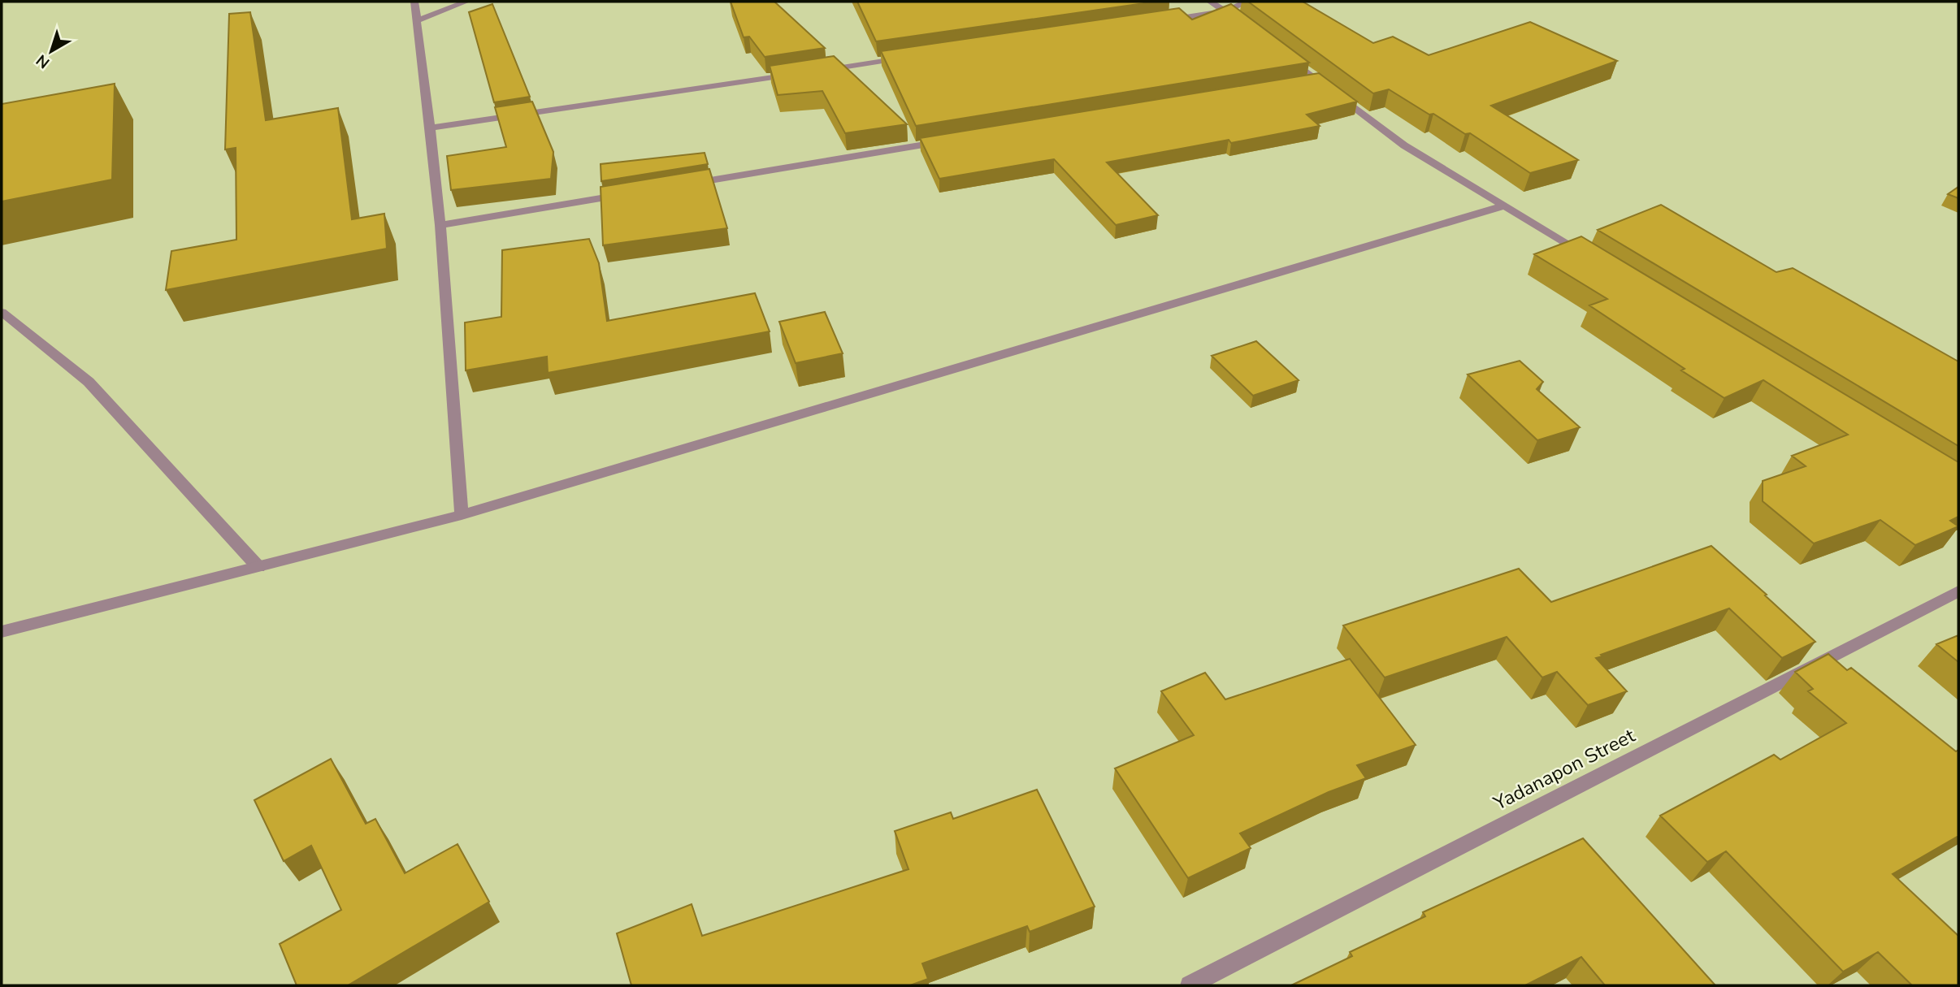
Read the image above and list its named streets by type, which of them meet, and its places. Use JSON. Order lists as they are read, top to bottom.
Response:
{
  "streets": {
    "street": ["Yadanapon Street"]
  },
  "north": "bottom left"
}
